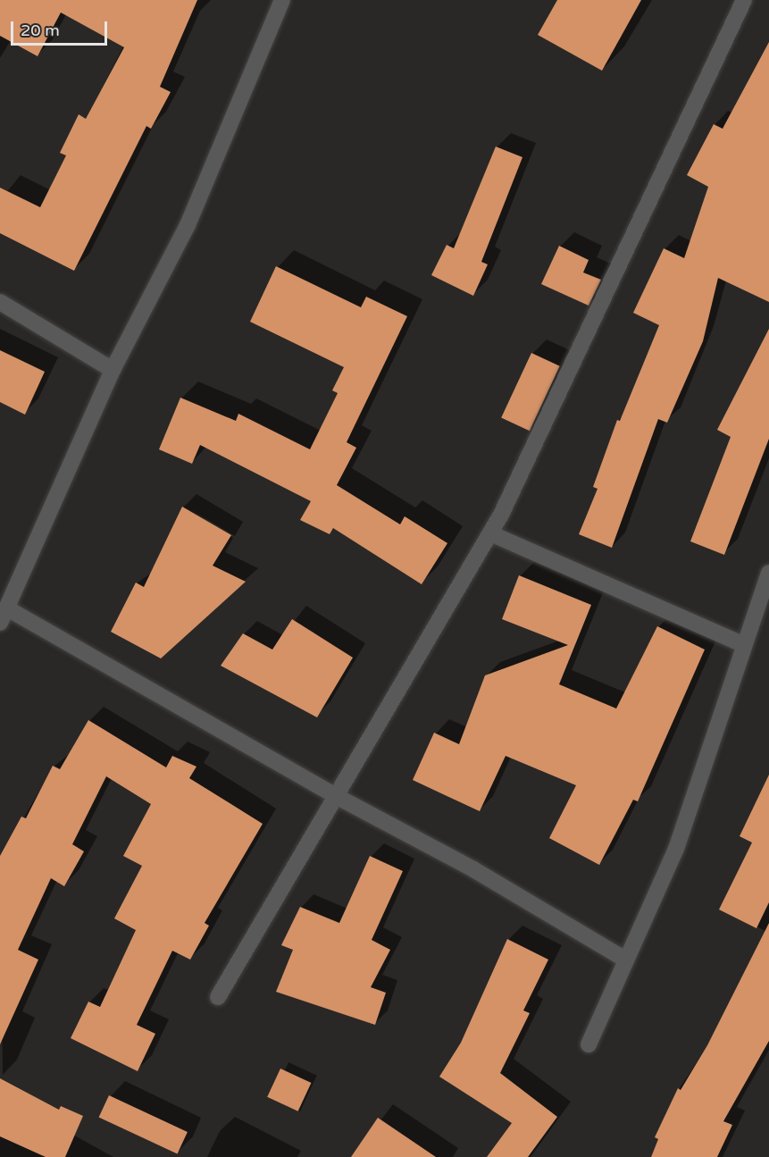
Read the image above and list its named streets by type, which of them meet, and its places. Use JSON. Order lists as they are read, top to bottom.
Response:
{
  "scale_bar": "20 m"
}
